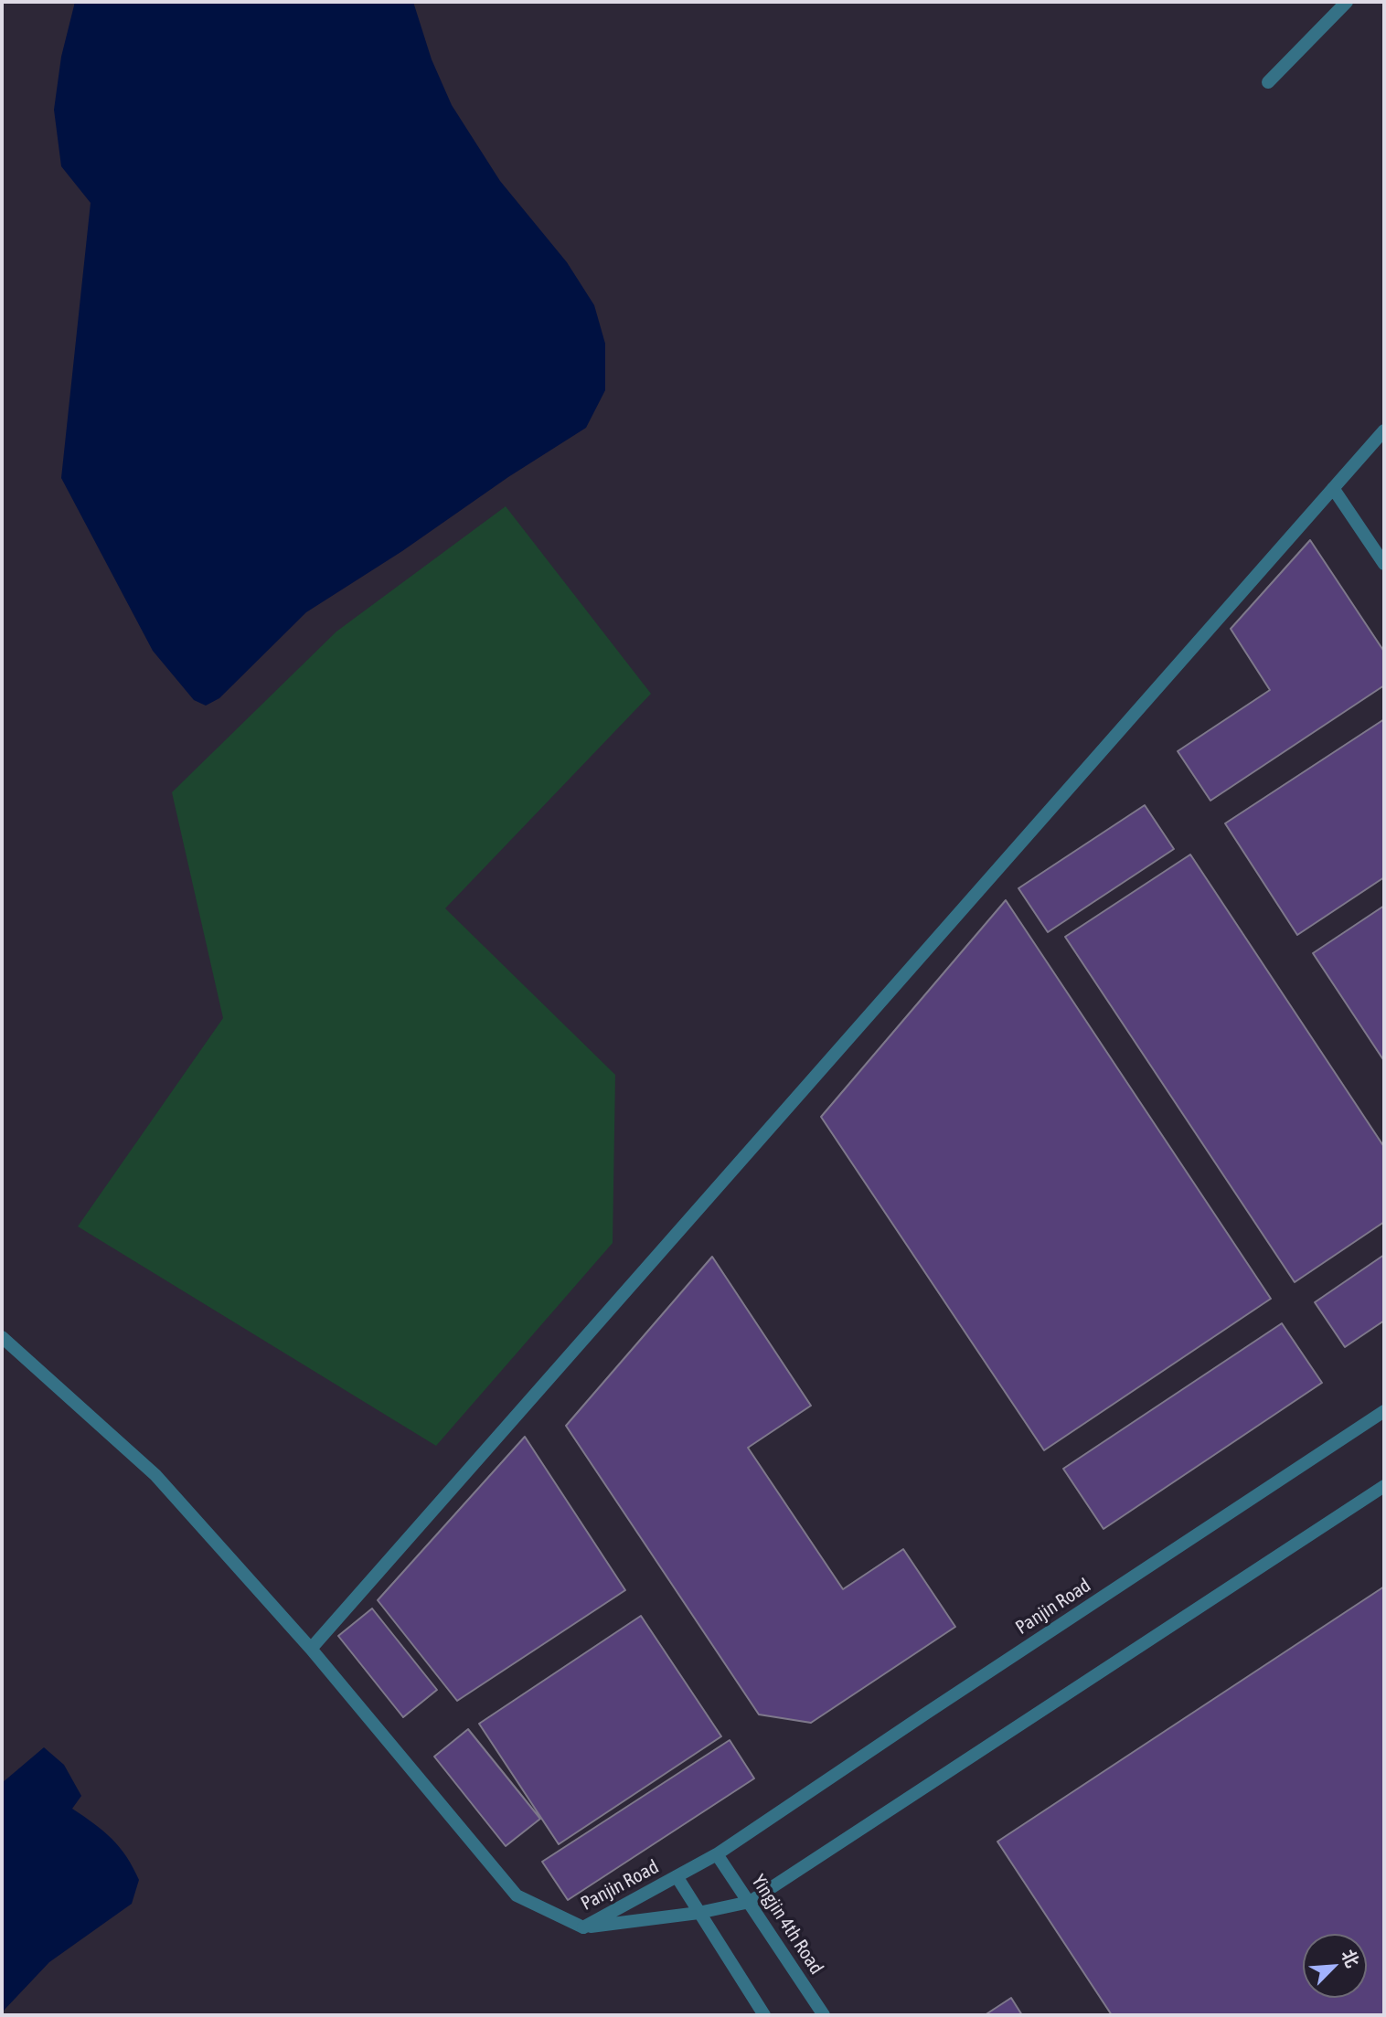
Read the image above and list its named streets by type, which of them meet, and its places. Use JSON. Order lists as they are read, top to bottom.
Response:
{
  "streets": {
    "street": ["Panjin Road", "Yingjin 4th Road"]
  },
  "crossings": [
    ["Panjin Road", "Yingjin 4th Road"]
  ],
  "north": "top right"
}
